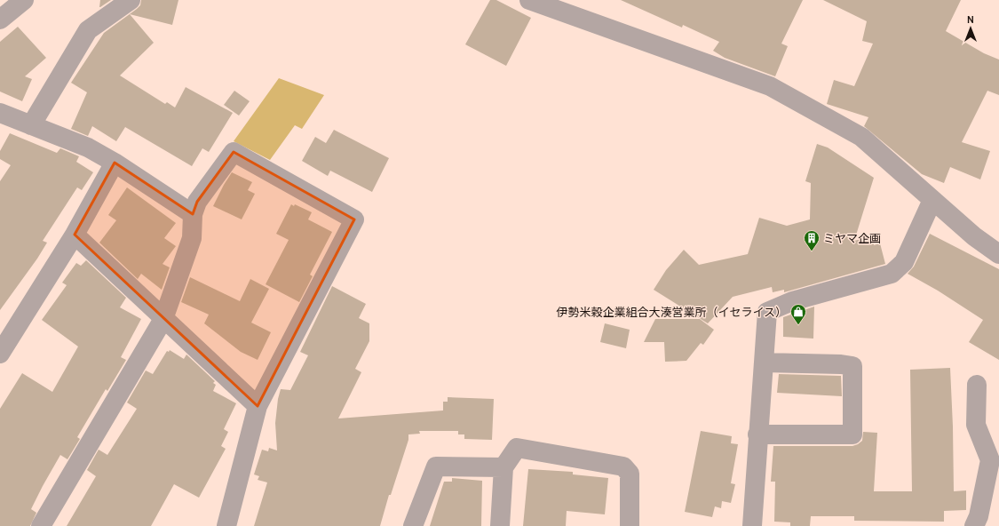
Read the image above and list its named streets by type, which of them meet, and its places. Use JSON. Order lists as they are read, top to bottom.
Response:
{
  "places": {
    "building": ["ミヤマ企画"],
    "shop": ["伊勢米穀企業組合大湊営業所（イセライス）"]
  },
  "north": "top"
}
